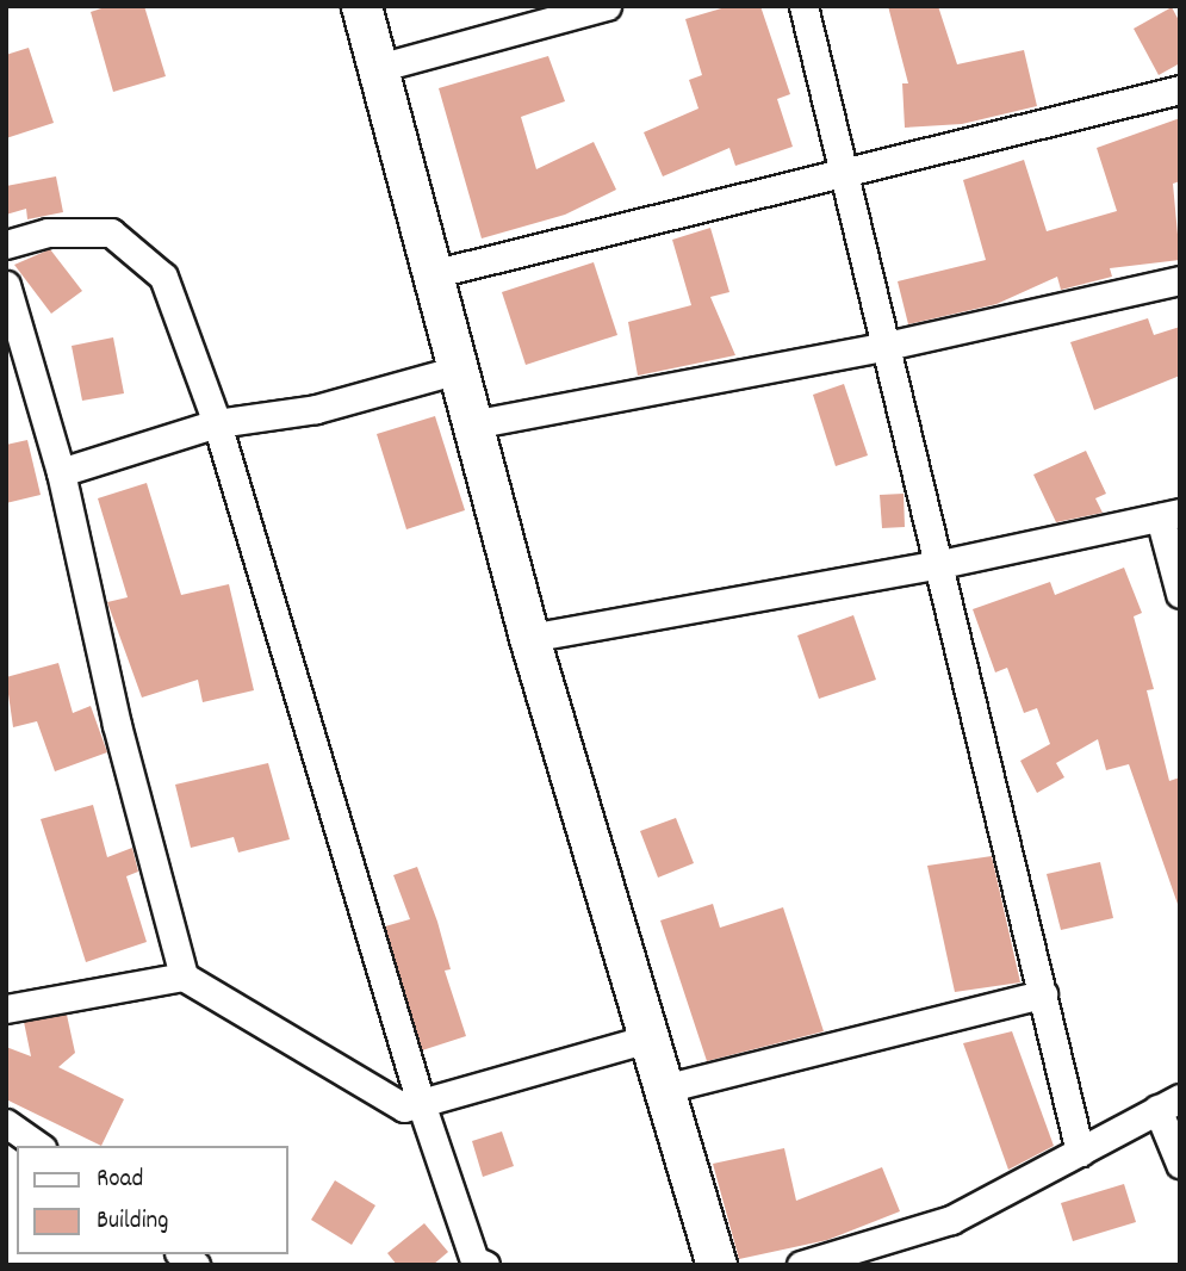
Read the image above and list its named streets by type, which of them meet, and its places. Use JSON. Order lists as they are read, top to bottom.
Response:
{
  "legend": ["Road", "Building"]
}
